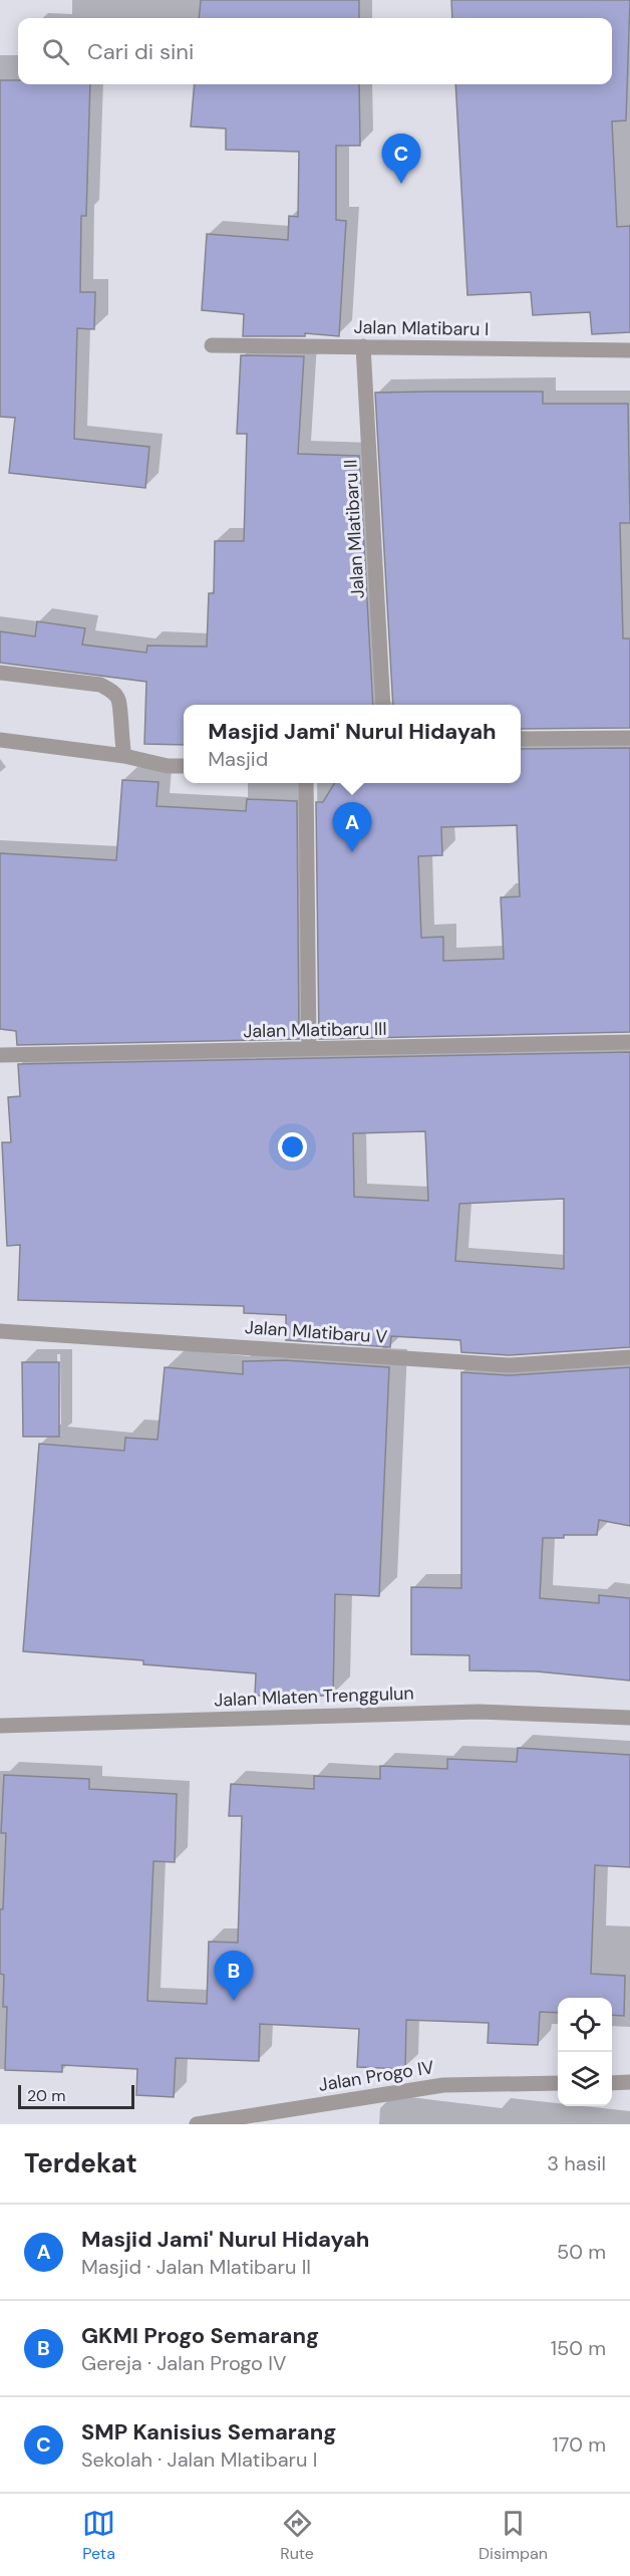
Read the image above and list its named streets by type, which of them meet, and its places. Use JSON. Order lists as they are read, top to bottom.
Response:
{
  "streets": {
    "street": [
      "Jalan Mlatibaru I",
      "Jalan Mlatibaru II",
      "Jalan Mlatibaru III",
      "Jalan Mlatibaru V",
      "Jalan Mlaten Trenggulun",
      "Jalan Progo IV"
    ]
  },
  "crossings": [
    ["Jalan Mlatibaru I", "Jalan Mlatibaru II"]
  ],
  "scale_bar": "20 m",
  "page": {
    "search": "Cari di sini",
    "pins": ["C", "A", "B"],
    "popup": ["Masjid Jami' Nurul Hidayah", "Masjid"],
    "scale": "20 m",
    "heading": ["Terdekat", "3 hasil"],
    "list": [
      {
        "mark": "A",
        "name": "Masjid Jami' Nurul Hidayah",
        "note": "Masjid · Jalan Mlatibaru II",
        "value": "50 m"
      },
      {
        "mark": "B",
        "name": "GKMI Progo Semarang",
        "note": "Gereja · Jalan Progo IV",
        "value": "150 m"
      },
      {
        "mark": "C",
        "name": "SMP Kanisius Semarang",
        "note": "Sekolah · Jalan Mlatibaru I",
        "value": "170 m"
      }
    ],
    "nav": ["Peta", "Rute", "Disimpan"]
  }
}
